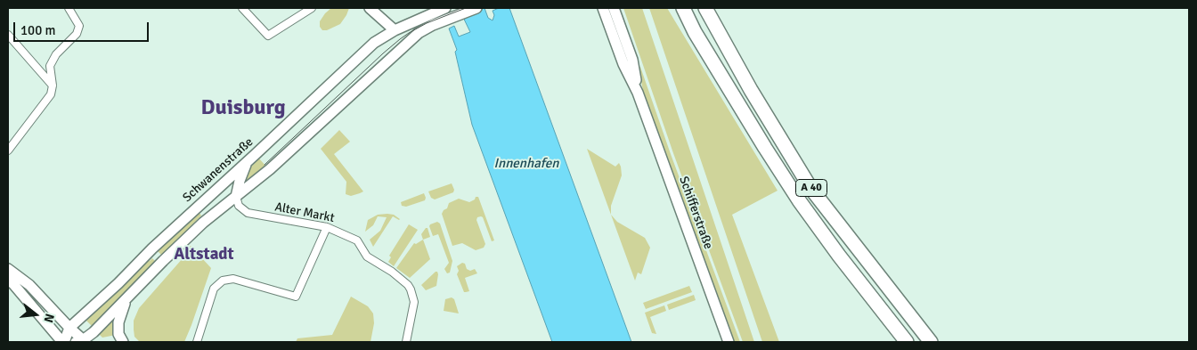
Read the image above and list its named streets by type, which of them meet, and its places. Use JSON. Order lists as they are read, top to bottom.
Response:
{
  "streets": {
    "highway": ["A 40"],
    "main road": ["Schwanenstraße", "Schifferstraße"],
    "street": ["Alter Markt"]
  },
  "districts": ["Duisburg", "Altstadt"],
  "water": ["Innenhafen"],
  "scale_bar": "100 m",
  "north": "right"
}
